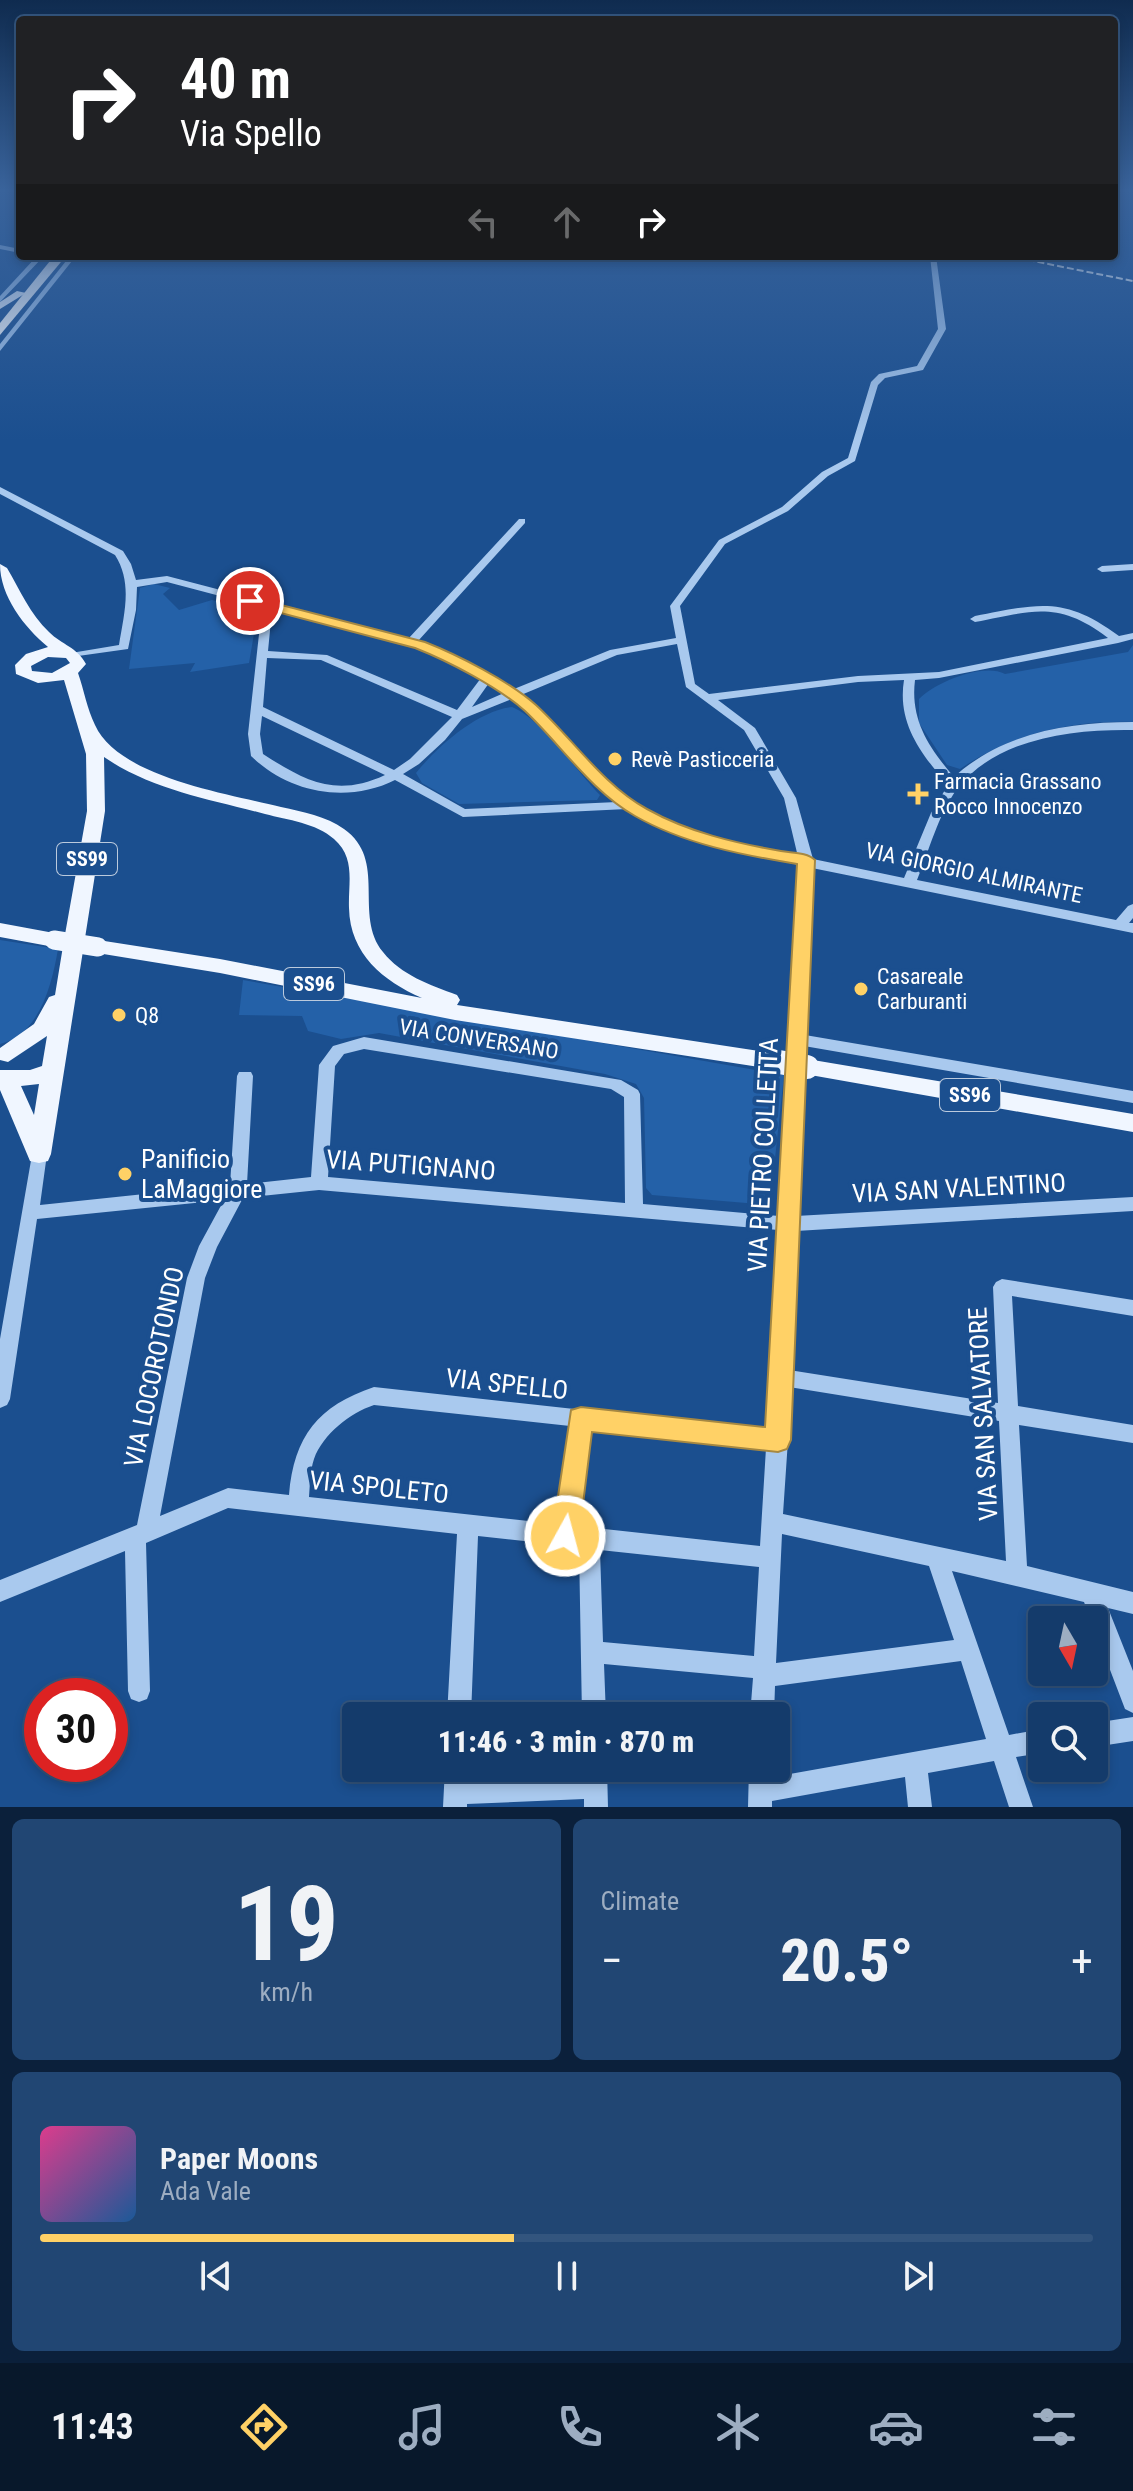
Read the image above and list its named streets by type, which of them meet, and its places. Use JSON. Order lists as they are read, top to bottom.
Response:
{
  "streets": {
    "main road": ["SS99", "SS96"],
    "street": [
      "VIA GIORGIO ALMIRANTE",
      "VIA CONVERSANO",
      "VIA PIETRO COLLETTA",
      "VIA PUTIGNANO",
      "VIA SAN VALENTINO",
      "VIA LOCOROTONDO",
      "VIA SPELLO",
      "VIA SAN SALVATORE",
      "VIA SPOLETO"
    ]
  },
  "crossings": [
    ["VIA GIORGIO ALMIRANTE", "VIA PIETRO COLLETTA"],
    ["VIA CONVERSANO", "VIA PUTIGNANO"],
    ["VIA PIETRO COLLETTA", "VIA PUTIGNANO"],
    ["VIA PIETRO COLLETTA", "VIA SAN VALENTINO"],
    ["VIA PIETRO COLLETTA", "VIA SPELLO"],
    ["VIA PIETRO COLLETTA", "VIA SPOLETO"],
    ["VIA PUTIGNANO", "VIA SAN VALENTINO"],
    ["VIA PUTIGNANO", "VIA LOCOROTONDO"],
    ["VIA LOCOROTONDO", "VIA SPOLETO"],
    ["VIA SPELLO", "VIA SPOLETO"]
  ],
  "places": {
    "other": [
      "Revè Pasticceria",
      "Casareale Carburanti",
      "Q8",
      "Panificio LaMaggiore"
    ],
    "health": ["Farmacia Grassano Rocco Innocenzo"]
  },
  "north": "bottom",
  "page": {
    "turn": ["40 m", "Via Spello"],
    "limit": "30",
    "trip": "11:46 · 3 min · 870 m",
    "tile": [
      ["19", "km/h"],
      "Climate"
    ],
    "heat": ["−", "20.5°", "+"],
    "song": ["Paper Moons", "Ada Vale"],
    "tabs": "11:43"
  }
}
